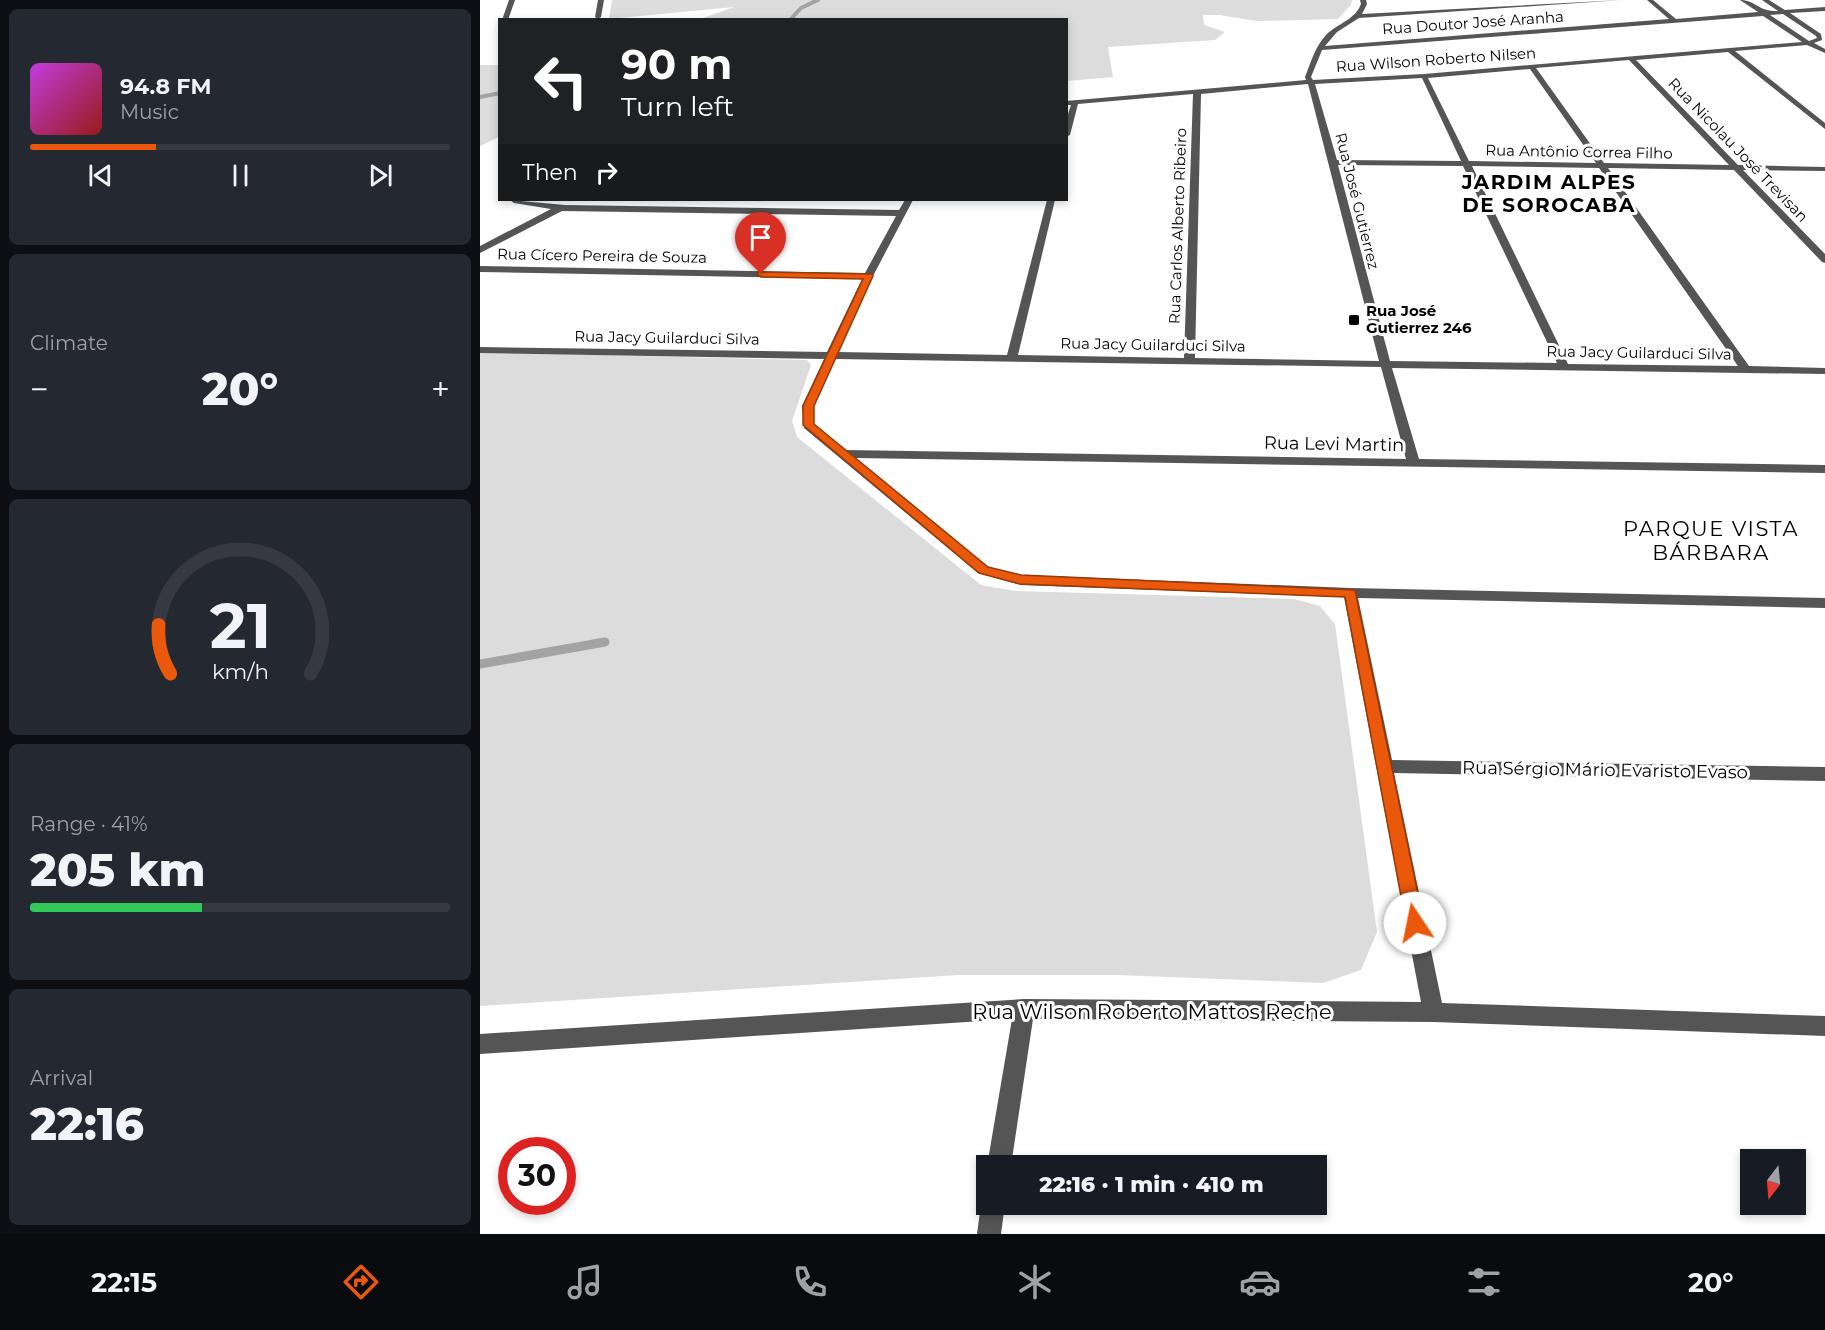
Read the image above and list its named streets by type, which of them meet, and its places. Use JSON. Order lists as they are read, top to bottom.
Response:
{
  "streets": {
    "street": [
      "Rua Doutor José Aranha",
      "Rua Wilson Roberto Nilsen",
      "Rua Nicolau José Trevisan",
      "Rua Antônio Correa Filho",
      "Rua José Gutierrez",
      "Rua Carlos Alberto Ribeiro",
      "Rua Cícero Pereira de Souza",
      "Rua Jacy Guilarduci Silva",
      "Rua Levi Martin",
      "Rua Sérgio Mário Evaristo Evaso",
      "Rua Wilson Roberto Mattos Reche"
    ]
  },
  "crossings": [
    ["Rua Doutor José Aranha", "Rua José Gutierrez"],
    ["Rua Wilson Roberto Nilsen", "Rua Nicolau José Trevisan"],
    ["Rua Wilson Roberto Nilsen", "Rua José Gutierrez"],
    ["Rua Wilson Roberto Nilsen", "Rua Carlos Alberto Ribeiro"],
    ["Rua Nicolau José Trevisan", "Rua Antônio Correa Filho"],
    ["Rua Antônio Correa Filho", "Rua José Gutierrez"],
    ["Rua José Gutierrez", "Rua Jacy Guilarduci Silva"],
    ["Rua José Gutierrez", "Rua Levi Martin"],
    ["Rua Carlos Alberto Ribeiro", "Rua Jacy Guilarduci Silva"]
  ],
  "districts": ["JARDIM ALPES DE SOROCABA", "PARQUE VISTA BÁRBARA"],
  "places": {
    "transit": ["Rua José Gutierrez 246"]
  },
  "north": "bottom",
  "page": {
    "turn": ["90 m", "Turn left"],
    "song": ["94.8 FM", "Music"],
    "then": "Then",
    "tile": [
      "Climate",
      ["Range · 41%", "205 km"],
      ["Arrival", "22:16"]
    ],
    "heat": ["−", "20°", "+"],
    "limit": "30",
    "trip": "22:16 · 1 min · 410 m",
    "tabs": ["22:15", "20°"],
    "gauge": ["21", "km/h"]
  }
}
